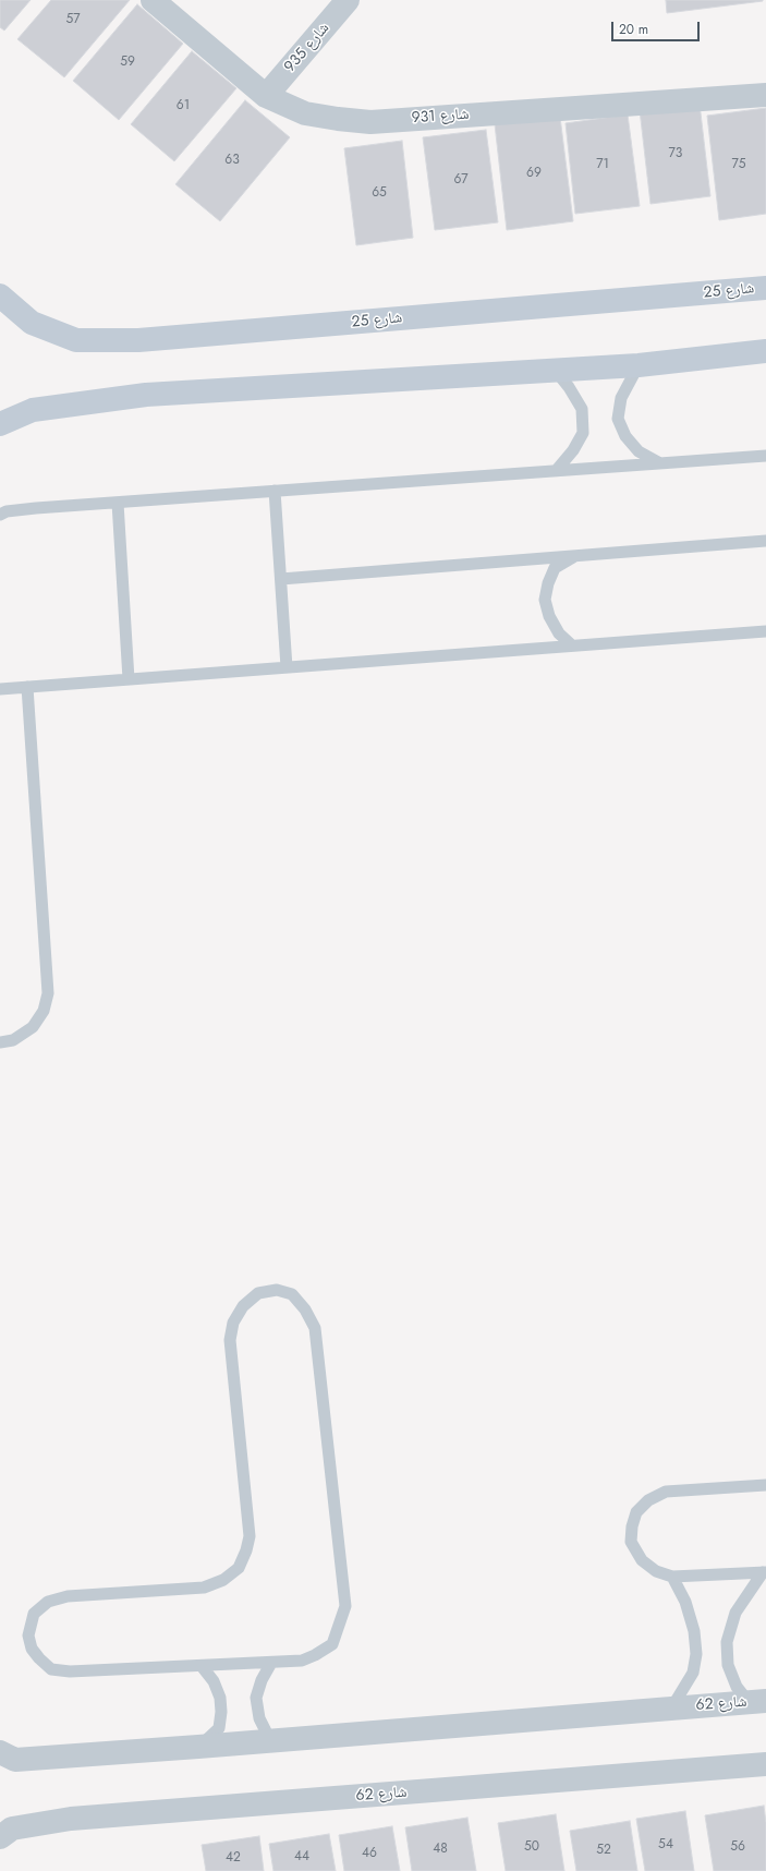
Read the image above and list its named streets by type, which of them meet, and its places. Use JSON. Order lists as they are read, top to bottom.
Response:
{
  "streets": {
    "street": [
      "شارع 935",
      "شارع 931",
      "شارع 25",
      "شارع 62"
    ]
  },
  "crossings": [
    ["شارع 935", "شارع 931"]
  ],
  "house_numbers": [
    "57",
    "59",
    "61",
    "73",
    "63",
    "71",
    "75",
    "69",
    "67",
    "65",
    "54",
    "50",
    "56",
    "48",
    "52",
    "46",
    "44",
    "42"
  ],
  "scale_bar": "20 m"
}
